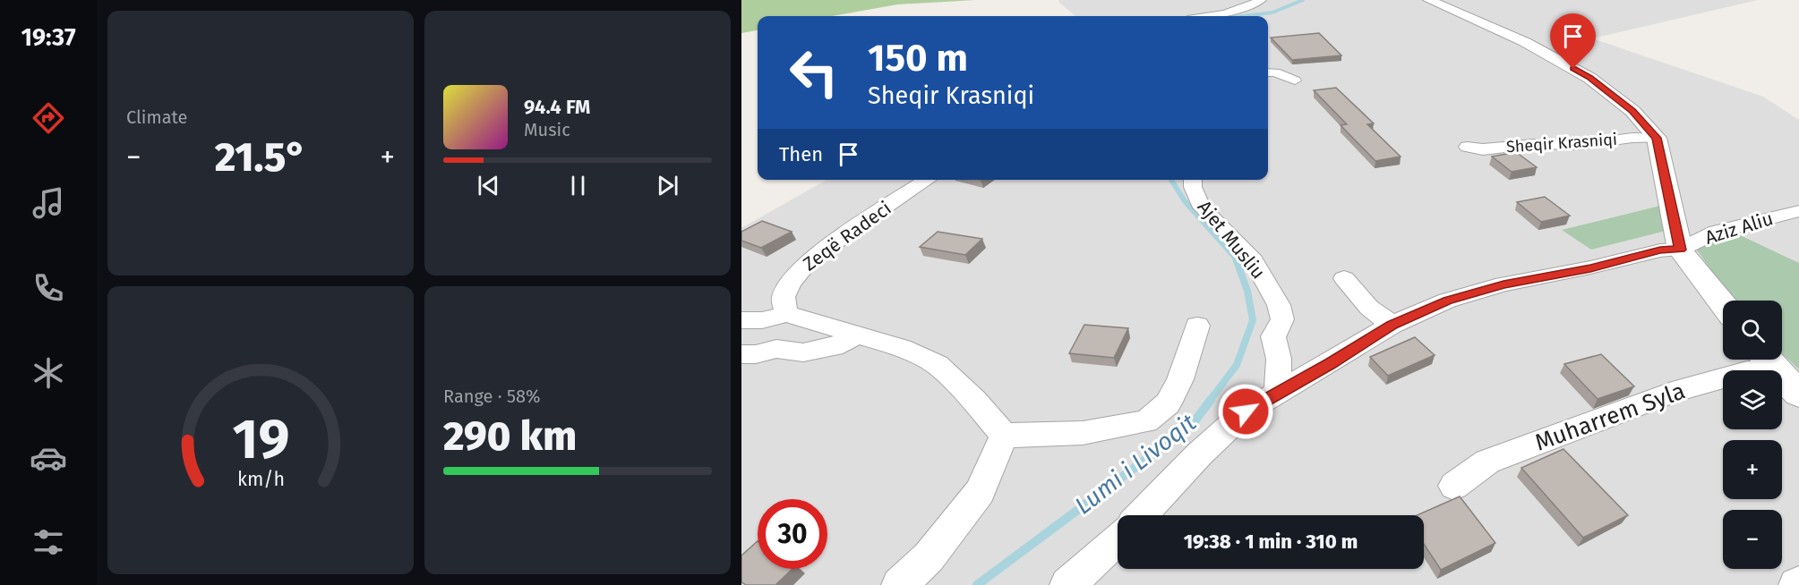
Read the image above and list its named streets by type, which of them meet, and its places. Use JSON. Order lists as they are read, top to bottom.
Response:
{
  "streets": {
    "street": [
      "Sheqir Krasniqi",
      "Aziz Aliu",
      "Zeqë Radeci",
      "Ajet Musliu",
      "Muharrem Syla"
    ]
  },
  "water": ["Lumi i Livoqit"],
  "page": {
    "tabs": "19:37",
    "tile": [
      "Climate",
      ["Range · 58%", "290 km"]
    ],
    "turn": ["150 m", "Sheqir Krasniqi"],
    "song": ["94.4 FM", "Music"],
    "then": "Then",
    "heat": ["−", "21.5°", "+"],
    "map_buttons": ["+", "−"],
    "limit": "30",
    "trip": "19:38 · 1 min · 310 m",
    "gauge": ["19", "km/h"]
  }
}
